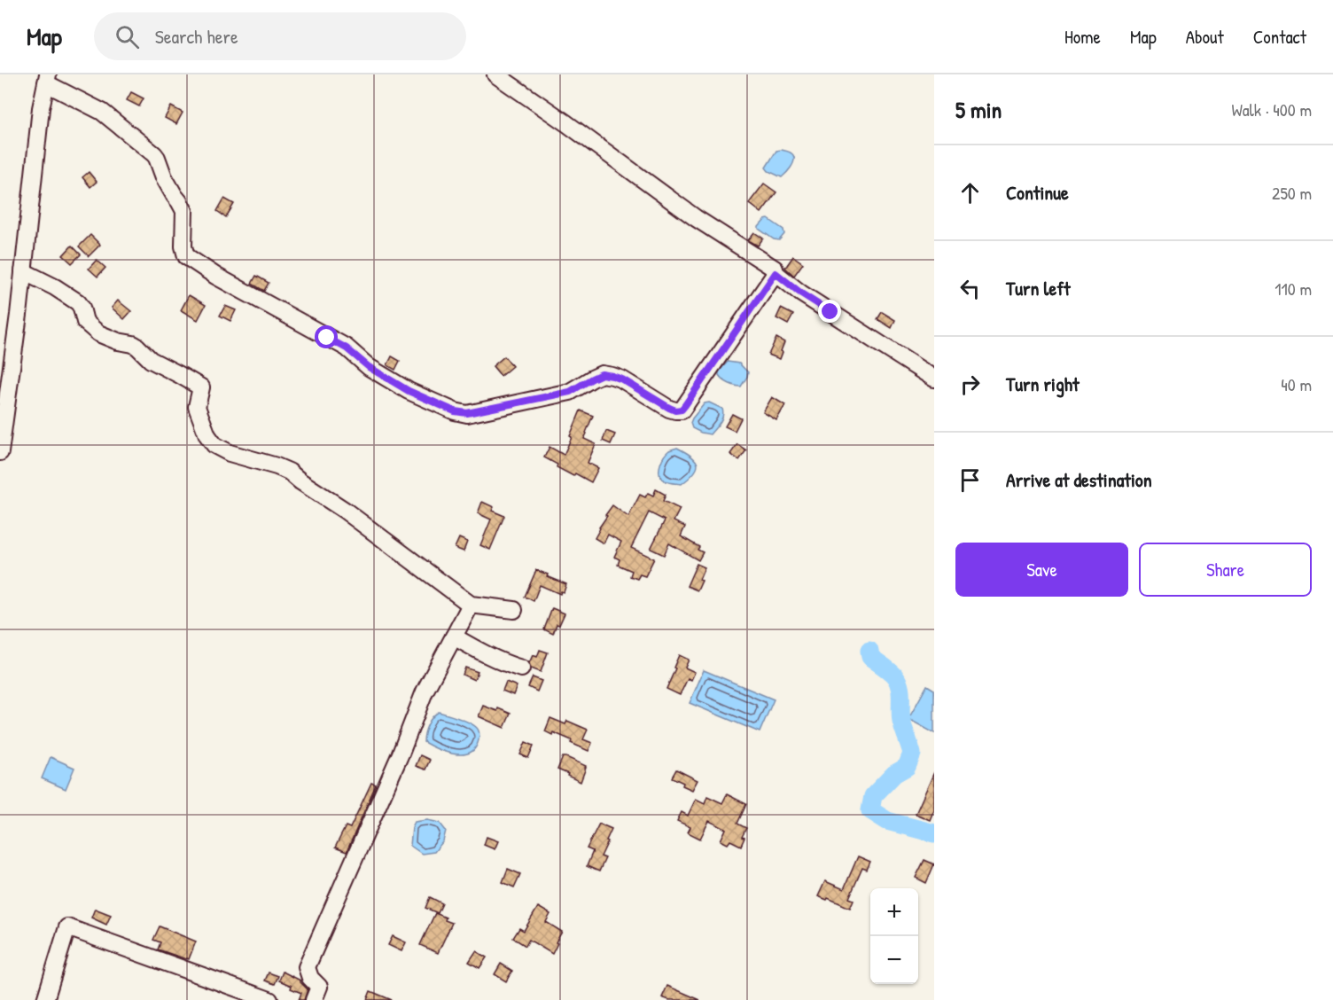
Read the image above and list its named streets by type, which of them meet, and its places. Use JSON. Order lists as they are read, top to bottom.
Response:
{
  "page": {
    "header": "Map",
    "search": "Search here",
    "nav": [
      "Home",
      "Map",
      "About",
      "Contact"
    ],
    "heading": ["5 min", "Walk · 400 m"],
    "list": [
      ["Continue", "250 m"],
      ["Turn left", "110 m"],
      ["Turn right", "40 m"],
      "Arrive at destination"
    ],
    "buttons": ["Save", "Share"],
    "map_buttons": ["+", "−"]
  }
}
